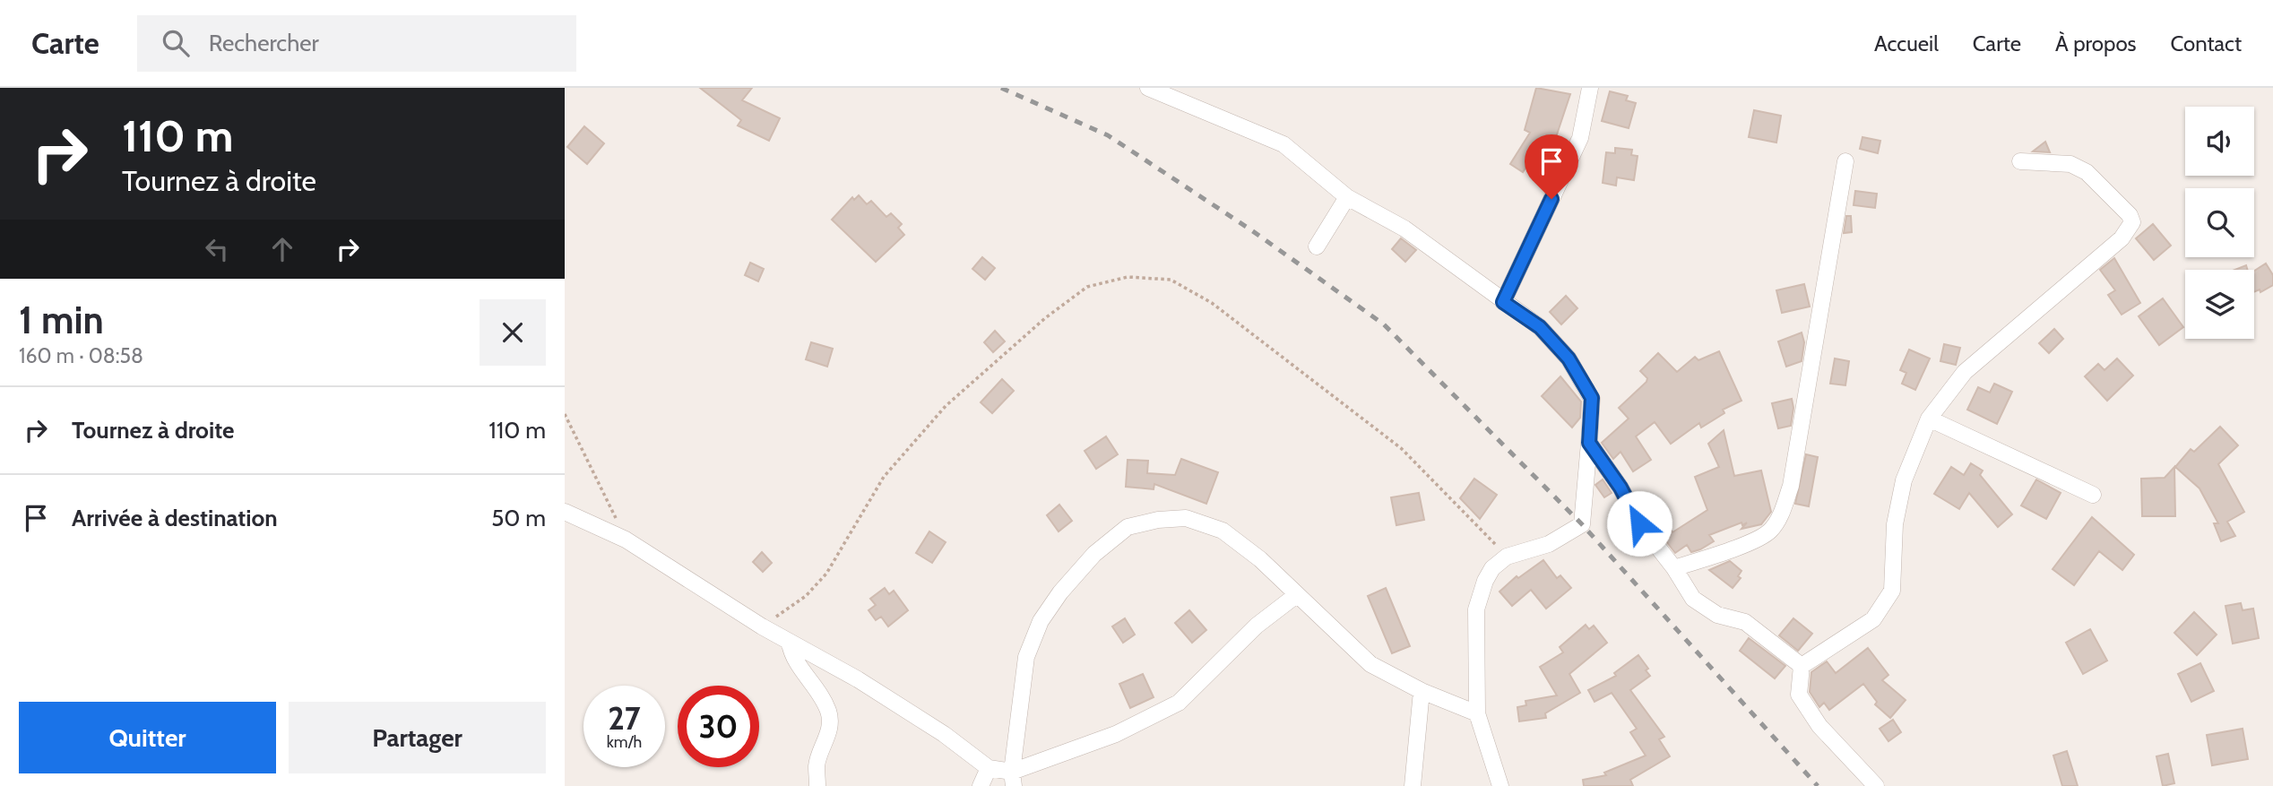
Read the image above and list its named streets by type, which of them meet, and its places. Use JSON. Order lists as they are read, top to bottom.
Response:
{
  "page": {
    "header": "Carte",
    "search": "Rechercher",
    "nav": [
      "Accueil",
      "Carte",
      "À propos",
      "Contact"
    ],
    "turn": ["110 m", "Tournez à droite"],
    "heading": ["1 min", "160 m · 08:58"],
    "list": [
      {
        "name": "Tournez à droite",
        "value": "110 m"
      },
      {
        "name": "Arrivée à destination",
        "value": "50 m"
      }
    ],
    "speed": "27 km/h",
    "limit": "30",
    "buttons": ["Quitter", "Partager"]
  }
}
